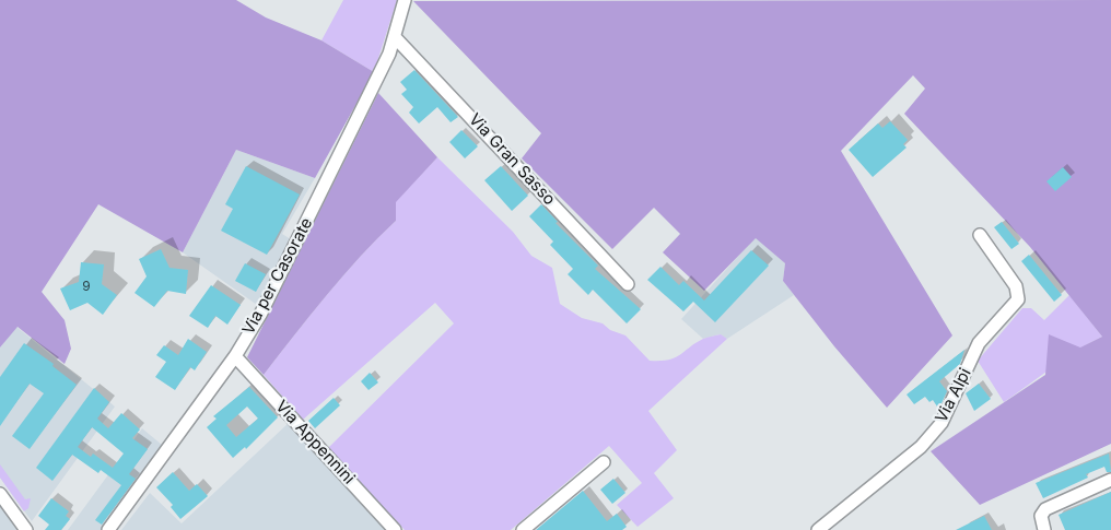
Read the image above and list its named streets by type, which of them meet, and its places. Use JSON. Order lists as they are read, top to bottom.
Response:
{
  "streets": {
    "street": [
      "Via Gran Sasso",
      "Via per Casorate",
      "Via Alpi",
      "Via Appennini"
    ]
  },
  "crossings": [
    ["Via Gran Sasso", "Via per Casorate"],
    ["Via per Casorate", "Via Appennini"]
  ],
  "house_numbers": ["9"]
}
